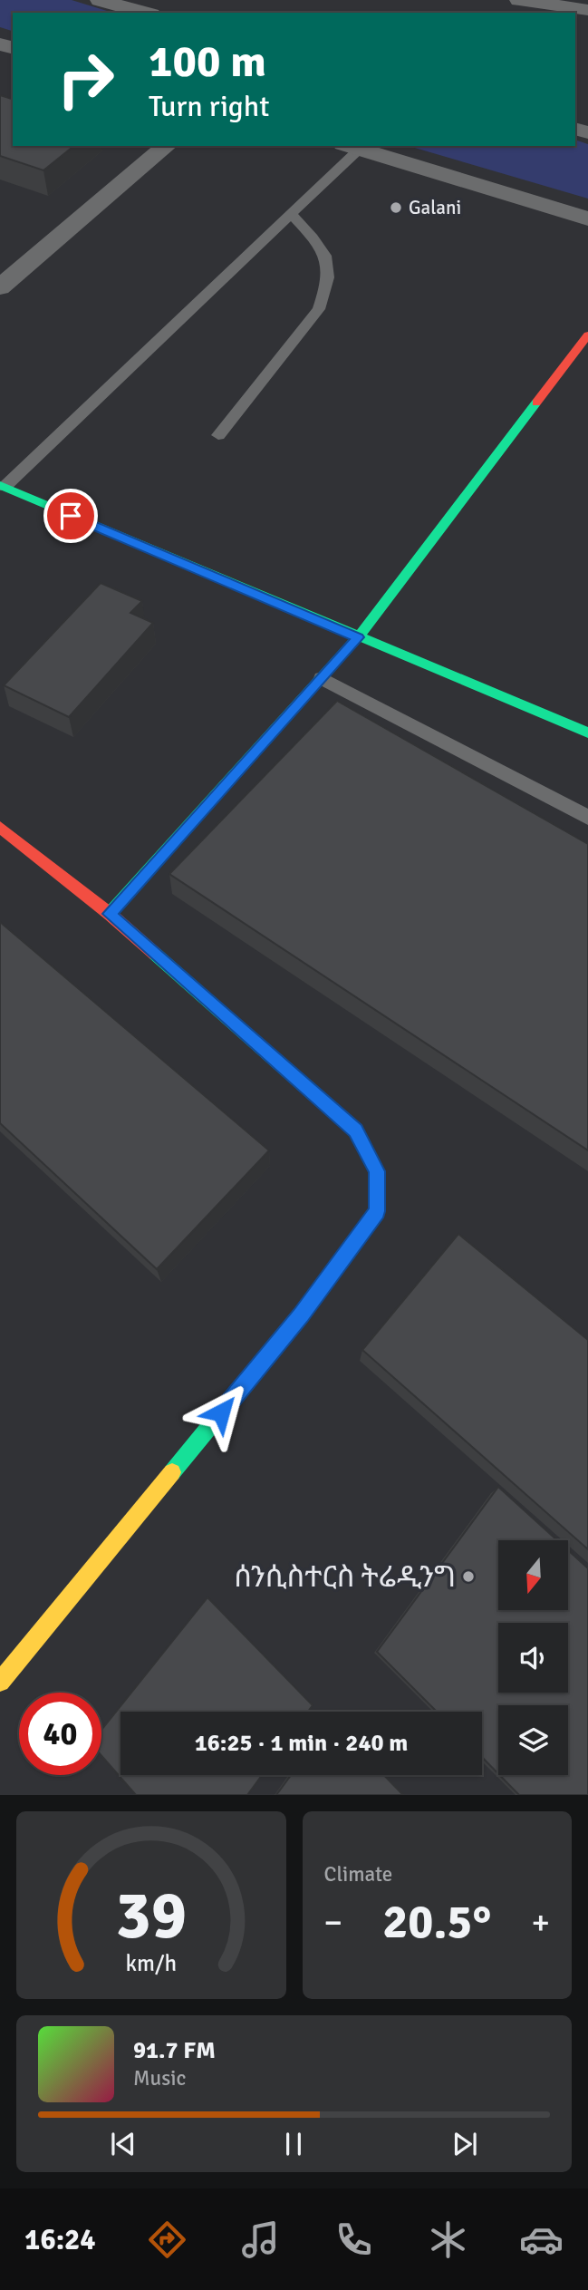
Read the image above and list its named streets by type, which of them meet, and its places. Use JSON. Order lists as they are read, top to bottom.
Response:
{
  "places": ["Galani", "ሰንሲስተርስ ትሬዲንግ"],
  "north": "bottom",
  "page": {
    "turn": ["100 m", "Turn right"],
    "limit": "40",
    "trip": "16:25 · 1 min · 240 m",
    "tile": "Climate",
    "heat": ["−", "20.5°", "+"],
    "song": ["91.7 FM", "Music"],
    "tabs": "16:24",
    "gauge": ["39", "km/h"]
  }
}
